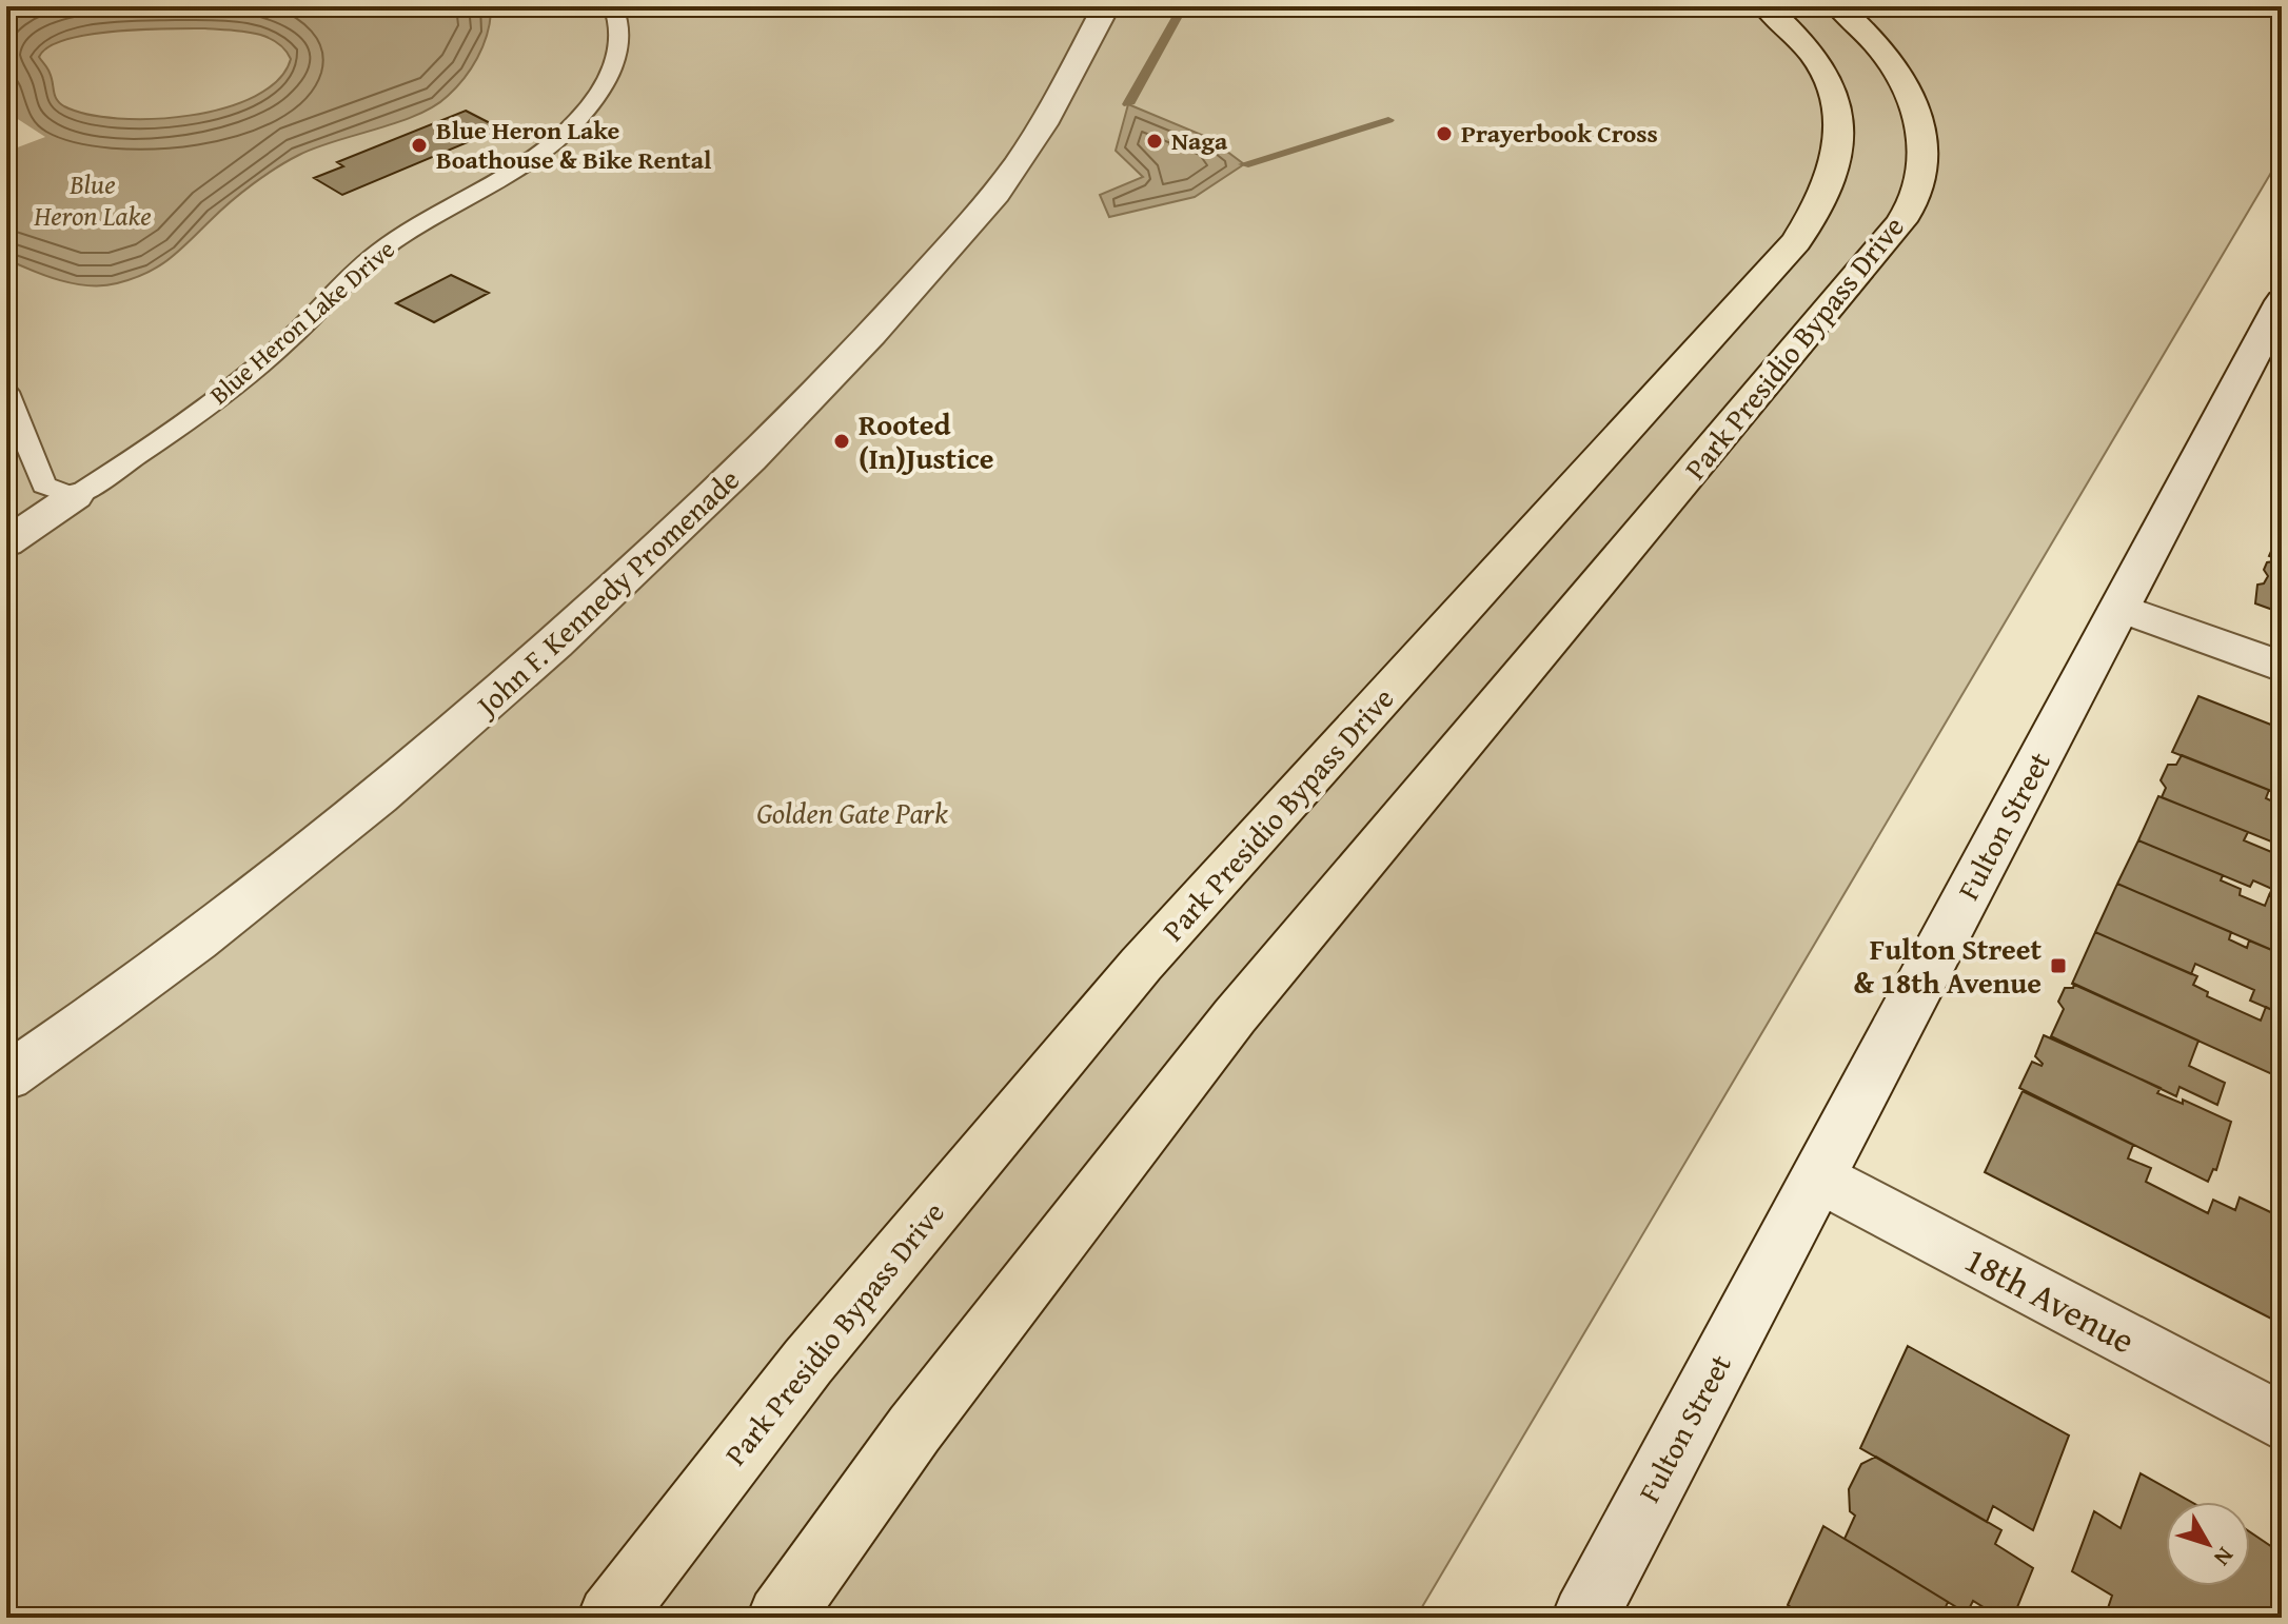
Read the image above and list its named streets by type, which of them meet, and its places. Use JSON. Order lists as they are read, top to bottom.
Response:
{
  "streets": {
    "highway": ["Park Presidio Bypass Drive"],
    "street": [
      "Blue Heron Lake Drive",
      "John F. Kennedy Promenade",
      "Fulton Street",
      "18th Avenue"
    ]
  },
  "crossings": [
    ["Fulton Street", "18th Avenue"]
  ],
  "water": ["Blue Heron Lake"],
  "parks": ["Golden Gate Park"],
  "places": {
    "other": [
      "Prayerbook Cross",
      "Naga",
      "Blue Heron Lake Boathouse & Bike Rental",
      "Rooted (In)Justice"
    ],
    "transit": ["Fulton Street & 18th Avenue"]
  },
  "north": "bottom right"
}
